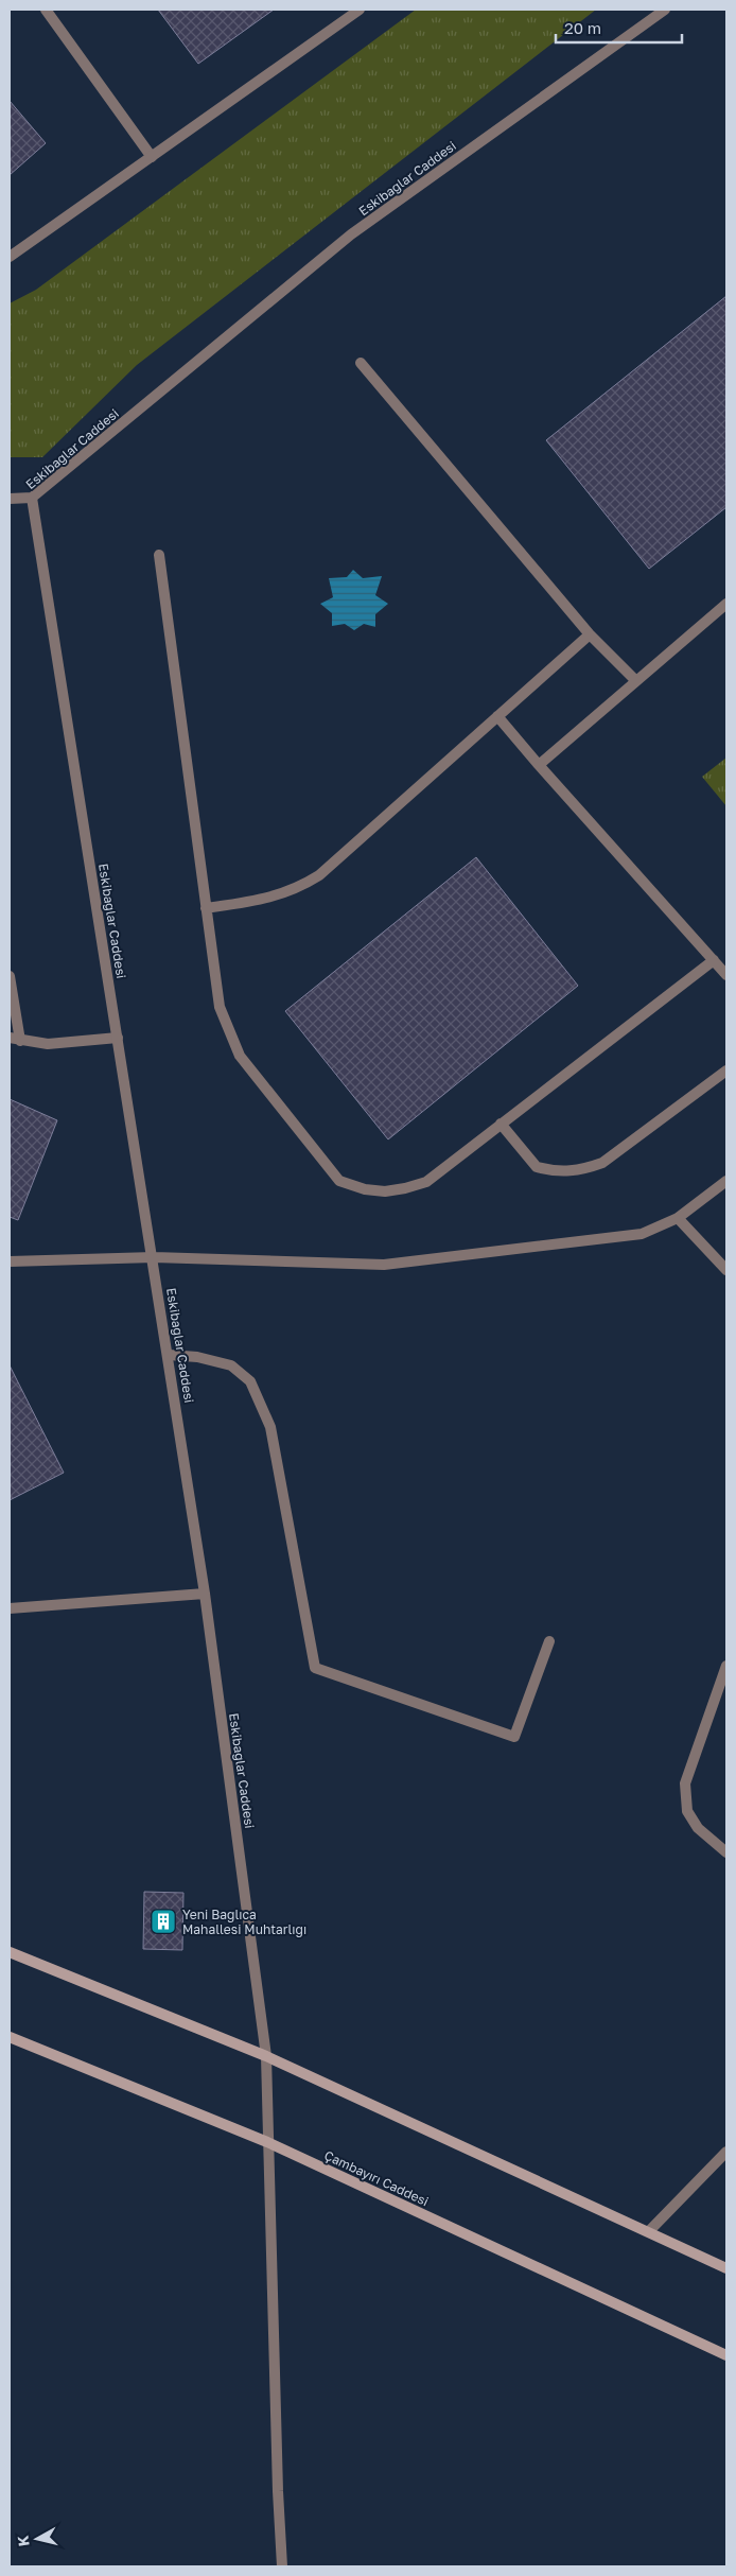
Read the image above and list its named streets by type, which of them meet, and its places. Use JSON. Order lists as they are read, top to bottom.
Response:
{
  "streets": {
    "main road": ["Çambayırı Caddesi"],
    "street": ["Eskibağlar Caddesi"]
  },
  "crossings": [
    ["Eskibağlar Caddesi", "Çambayırı Caddesi"]
  ],
  "places": {
    "building": ["Yeni Bağlıca Mahallesi Muhtarlığı"]
  },
  "scale_bar": "20 m",
  "north": "left"
}
